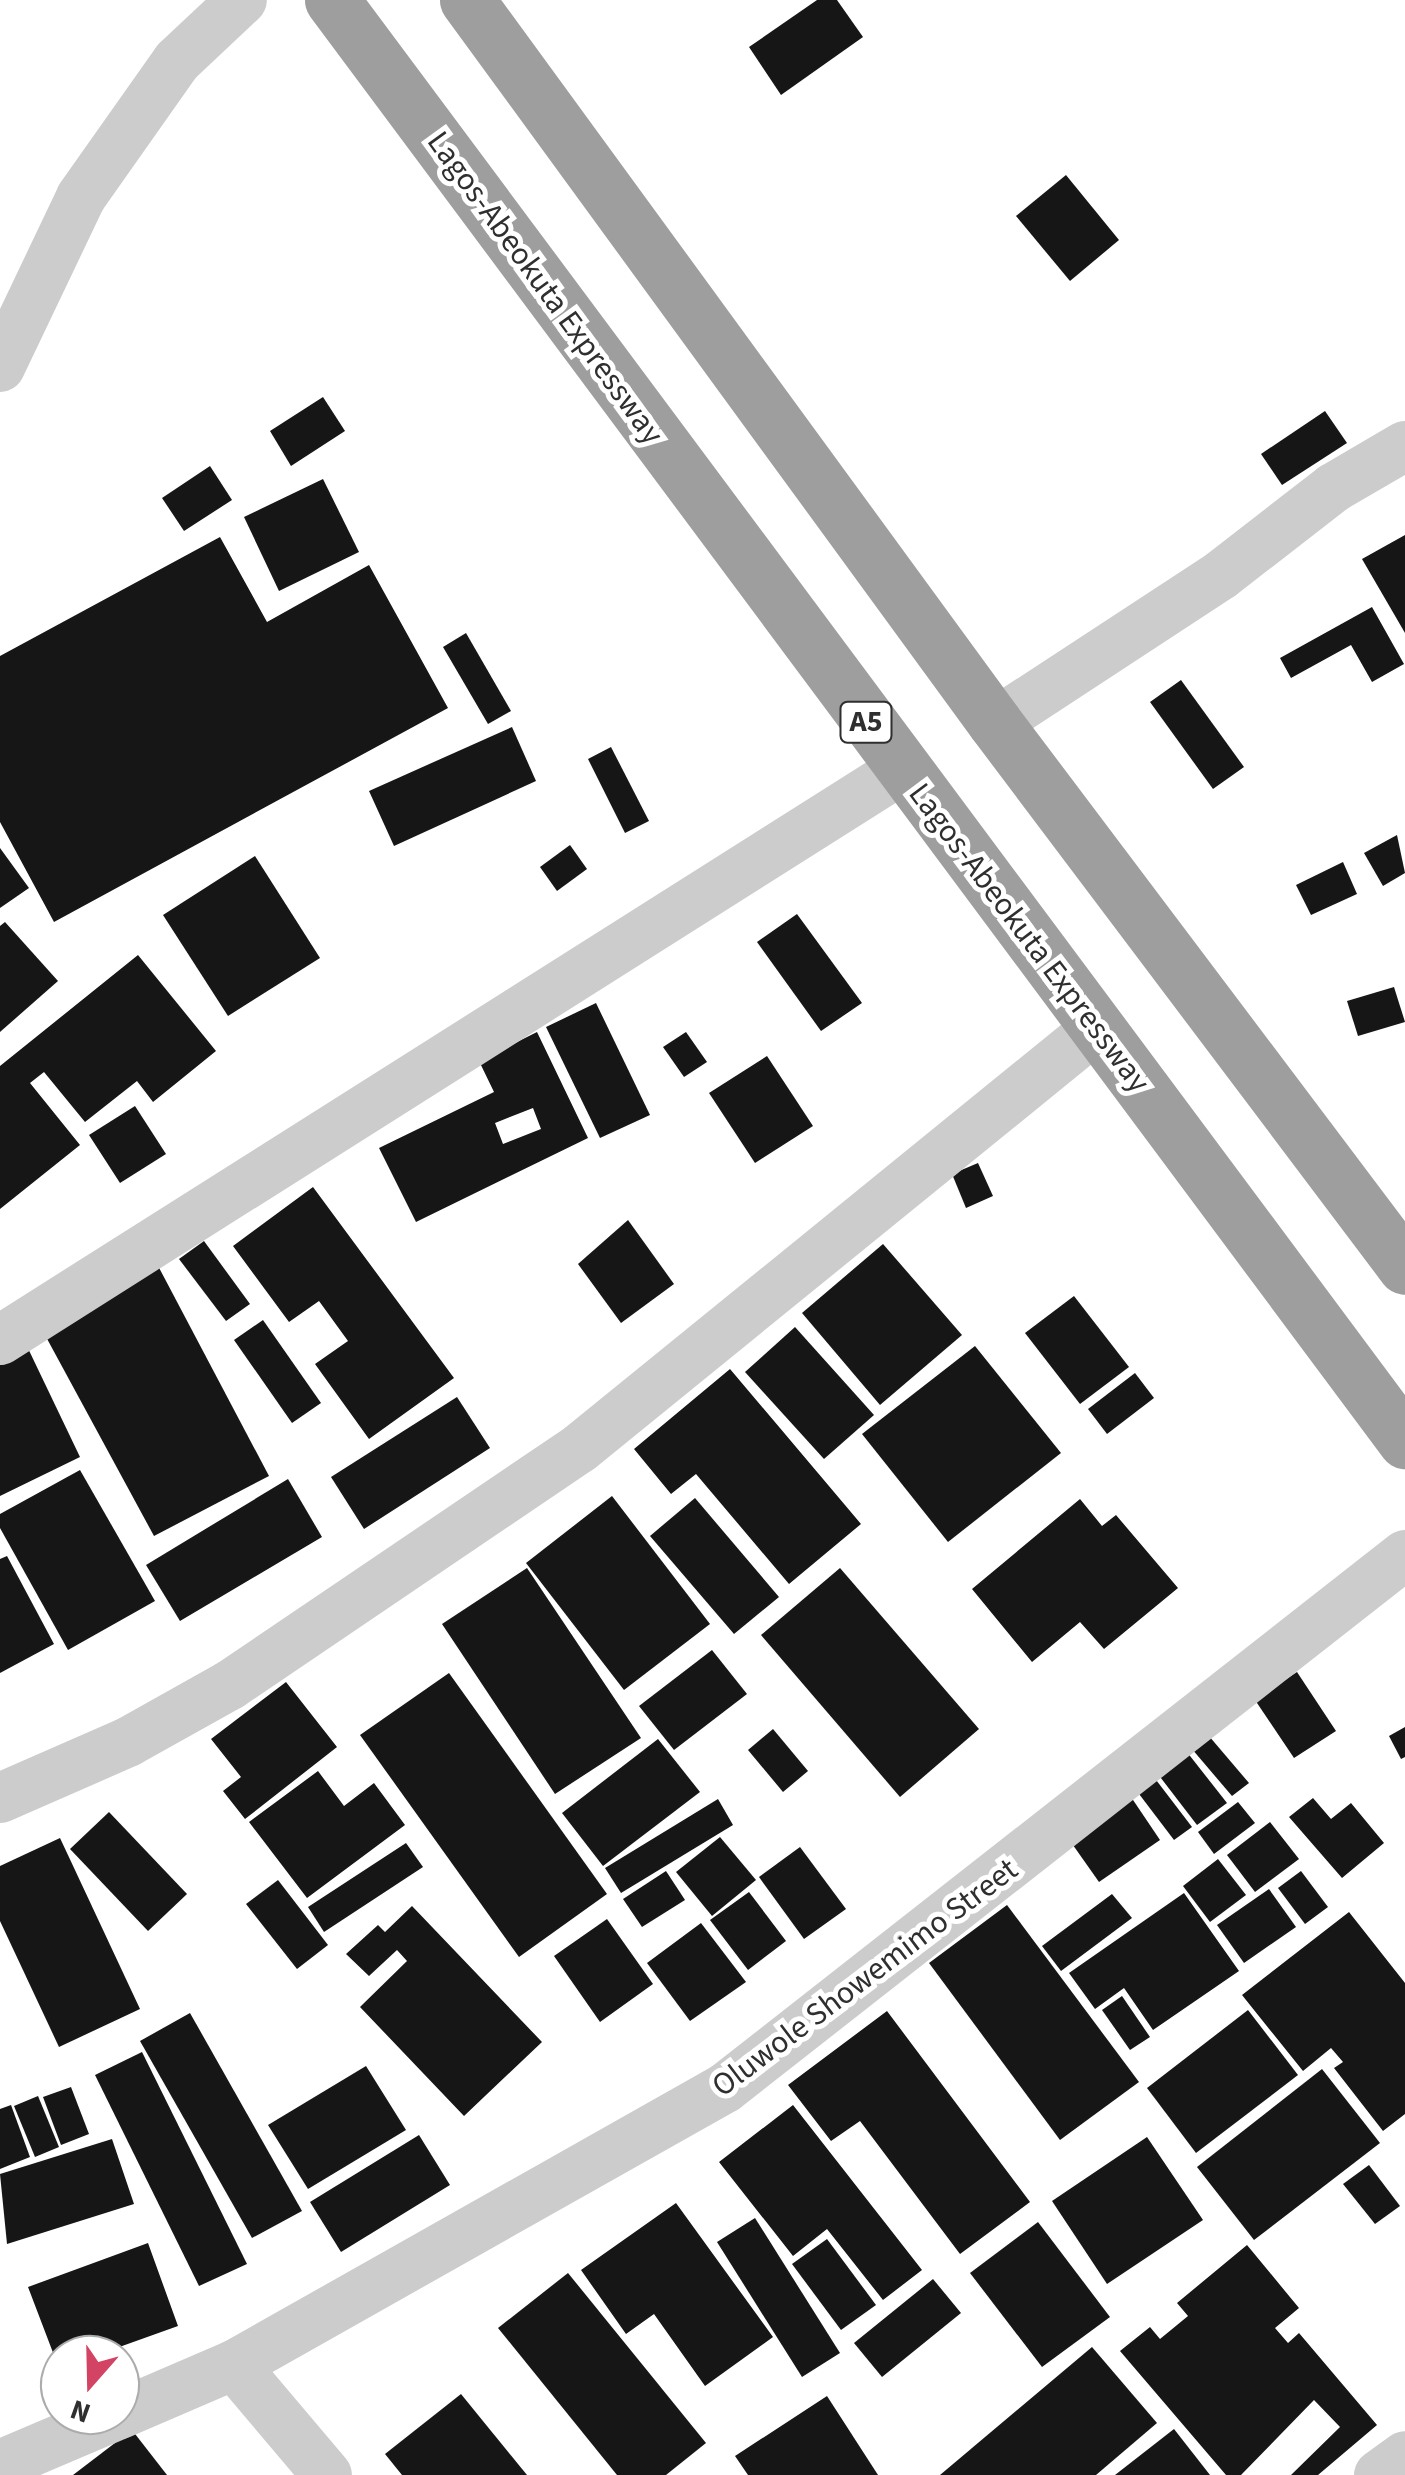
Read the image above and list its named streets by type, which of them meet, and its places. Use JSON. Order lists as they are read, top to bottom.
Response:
{
  "streets": {
    "highway": ["Lagos-Abeokuta Expressway", "A5"],
    "street": ["Oluwole Showemimo Street"]
  },
  "north": "bottom"
}
